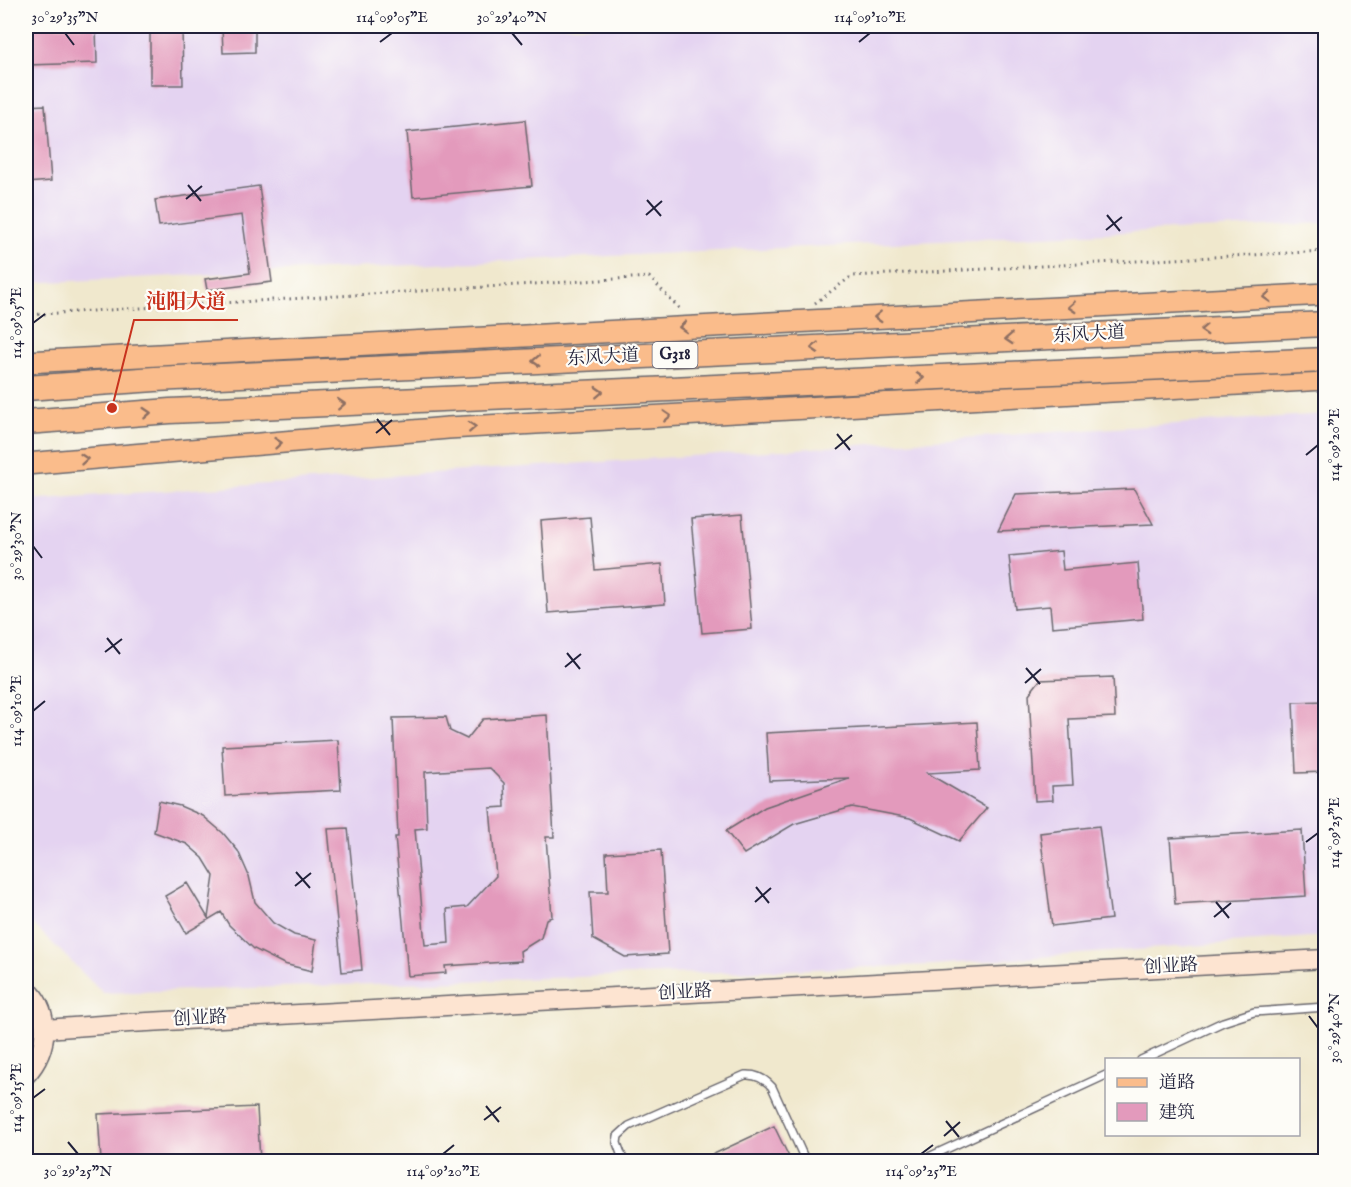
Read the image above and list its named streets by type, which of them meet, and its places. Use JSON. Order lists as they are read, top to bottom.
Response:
{
  "streets": {
    "highway": ["东风大道", "G318"],
    "main road": ["创业路"]
  },
  "places": ["沌阳大道"],
  "legend": ["道路", "建筑"],
  "coordinates": [
    "30°29'35\"N",
    "114°09'05\"E",
    "30°29'40\"N",
    "114°09'10\"E",
    "114°09'20\"E",
    "30°29'30\"N",
    "114°09'25\"E",
    "114°09'15\"E",
    "30°29'25\"N"
  ]
}
